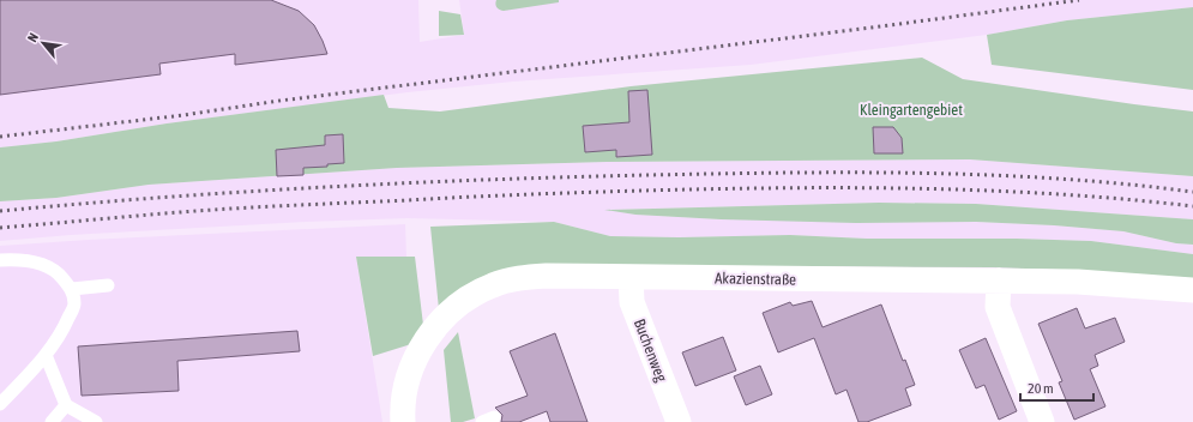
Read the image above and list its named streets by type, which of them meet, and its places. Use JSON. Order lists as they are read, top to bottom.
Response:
{
  "streets": {
    "street": ["Akazienstraße", "Buchenweg"]
  },
  "crossings": [
    ["Akazienstraße", "Buchenweg"]
  ],
  "parks": ["Kleingartengebiet"],
  "scale_bar": "20 m",
  "north": "top left"
}
